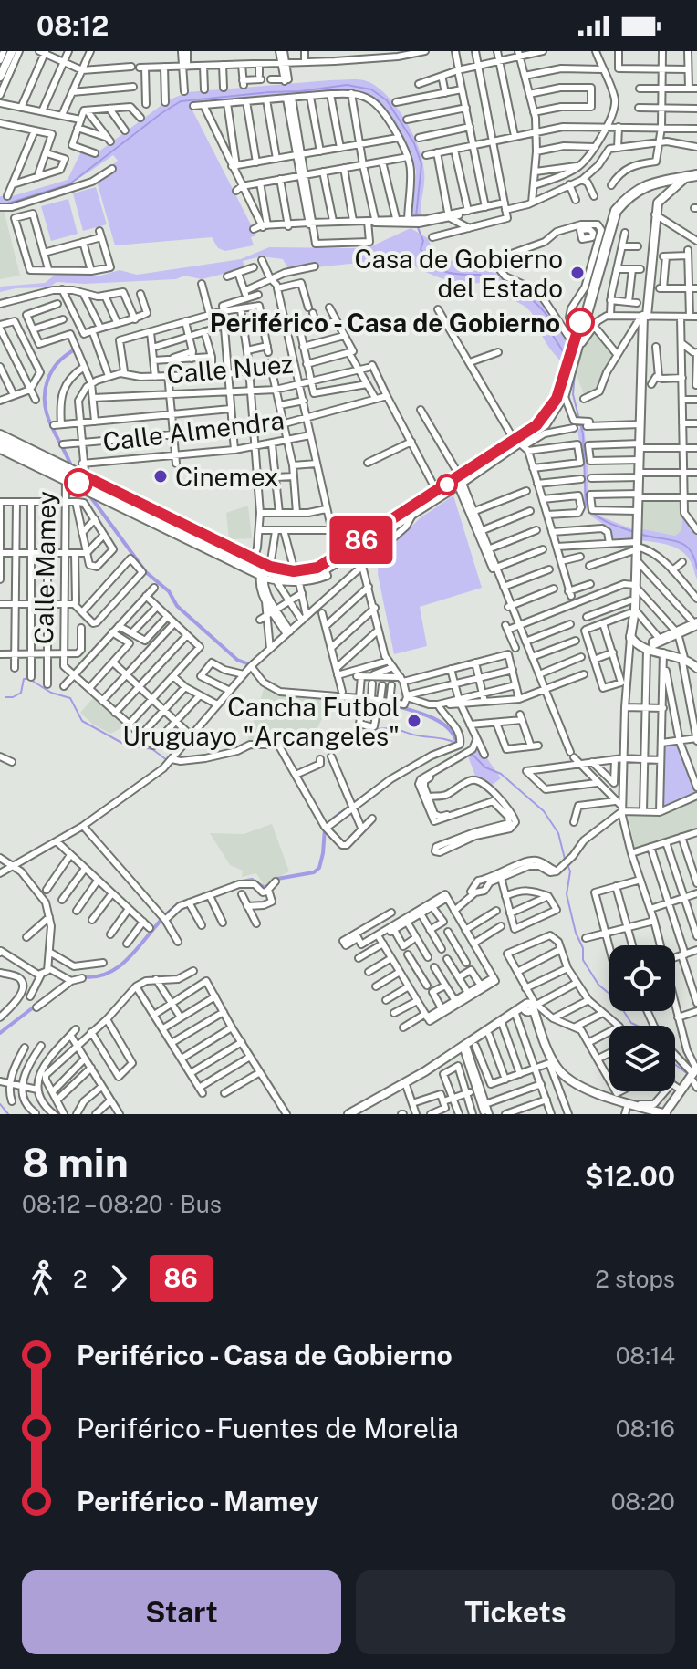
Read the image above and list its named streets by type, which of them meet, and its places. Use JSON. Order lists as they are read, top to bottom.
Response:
{
  "streets": {
    "street": ["Calle Nuez", "Calle Almendra", "Calle Mamey"]
  },
  "crossings": [
    ["Calle Almendra", "Calle Mamey"]
  ],
  "places": [
    "Casa de Gobierno del Estado",
    "Periférico - Casa de Gobierno",
    "Cinemex",
    "Cancha Futbol Uruguayo \"Arcangeles\""
  ],
  "lines": ["bus line 86"],
  "page": {
    "status": "08:12",
    "on_map": "86",
    "heading": ["8 min", "08:12 – 08:20 · Bus", "$12.00"],
    "legs": ["2", "86", "2 stops"],
    "list": [
      {
        "name": "Periférico - Casa de Gobierno",
        "value": "08:14"
      },
      {
        "name": "Periférico - Fuentes de Morelia",
        "value": "08:16"
      },
      {
        "name": "Periférico - Mamey",
        "value": "08:20"
      }
    ],
    "buttons": ["Start", "Tickets"]
  }
}
